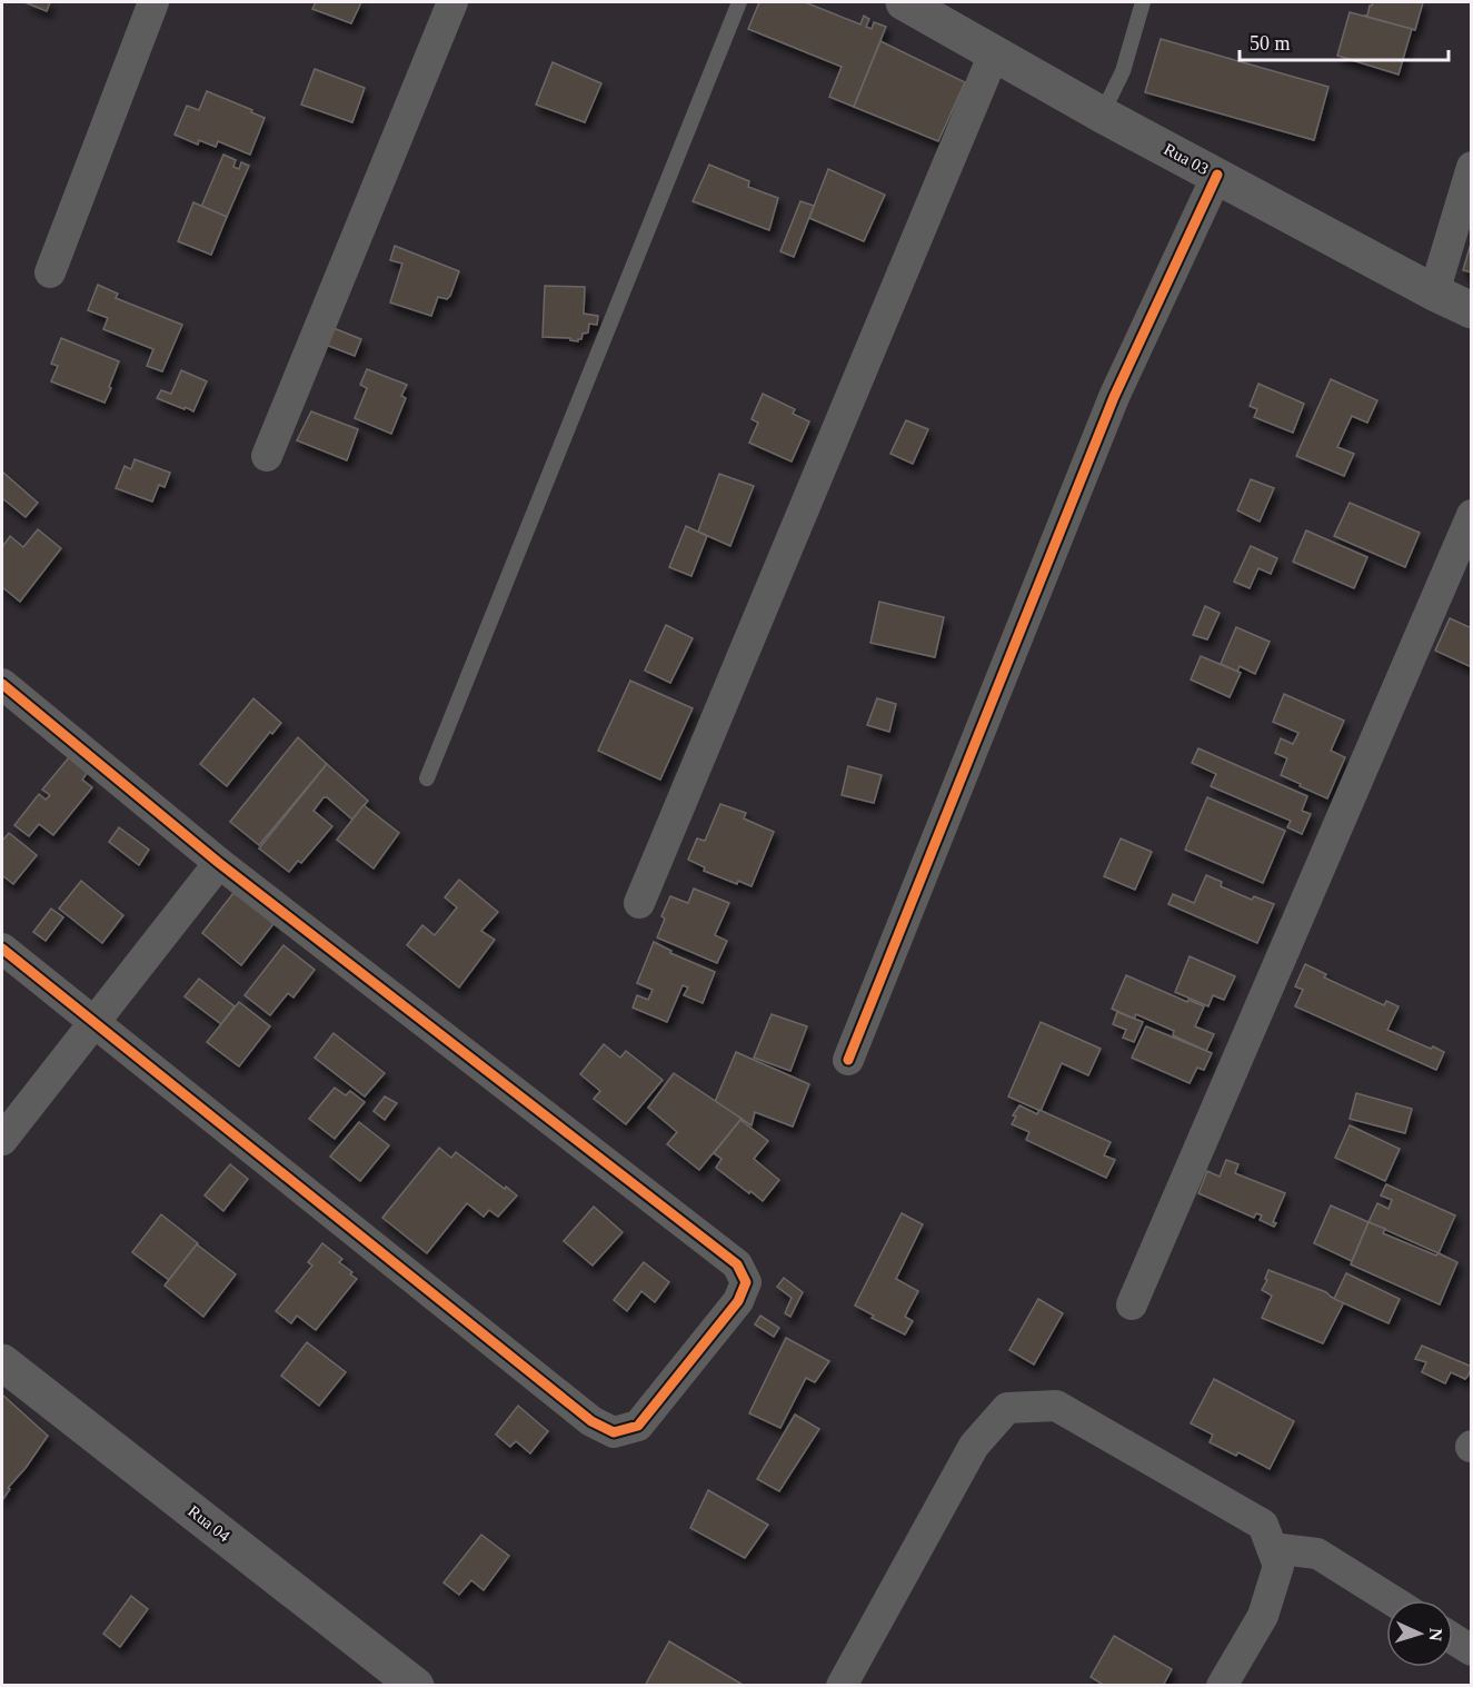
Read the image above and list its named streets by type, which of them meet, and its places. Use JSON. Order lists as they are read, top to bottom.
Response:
{
  "streets": {
    "street": ["Rua 03", "Rua 04"]
  },
  "scale_bar": "50 m",
  "north": "right"
}
